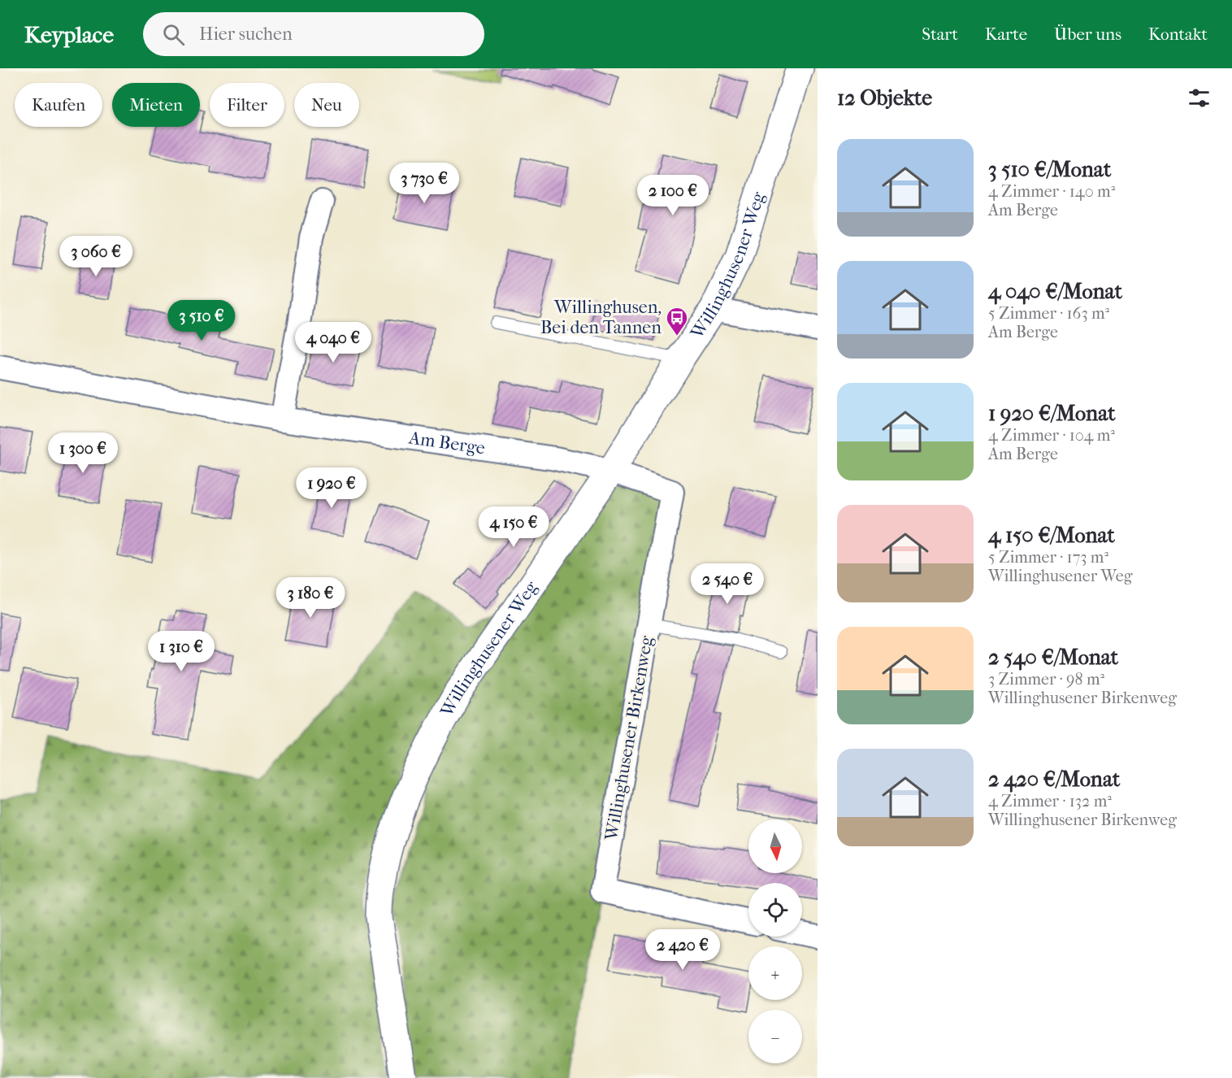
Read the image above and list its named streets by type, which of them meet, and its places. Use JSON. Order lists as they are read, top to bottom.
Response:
{
  "streets": {
    "street": ["Willinghusener Weg", "Am Berge", "Willinghusener Birkenweg"]
  },
  "crossings": [
    ["Willinghusener Weg", "Am Berge"],
    ["Willinghusener Weg", "Willinghusener Birkenweg"],
    ["Am Berge", "Willinghusener Birkenweg"]
  ],
  "places": {
    "bus stop": ["Willinghusen, Bei den Tannen"]
  },
  "north": "bottom",
  "page": {
    "header": "Keyplace",
    "search": "Hier suchen",
    "nav": [
      "Start",
      "Karte",
      "Über uns",
      "Kontakt"
    ],
    "heading": "12 Objekte",
    "chip": [
      "Kaufen",
      "Mieten",
      "Filter",
      "Neu"
    ],
    "list": [
      {
        "name": "3 510 €/Monat",
        "note": "4 Zimmer · 140 m² · Am Berge"
      },
      {
        "name": "4 040 €/Monat",
        "note": "5 Zimmer · 163 m² · Am Berge"
      },
      {
        "name": "1 920 €/Monat",
        "note": "4 Zimmer · 104 m² · Am Berge"
      },
      {
        "name": "4 150 €/Monat",
        "note": "5 Zimmer · 173 m² · Willinghusener Weg"
      },
      {
        "name": "2 540 €/Monat",
        "note": "3 Zimmer · 98 m² · Willinghusener Birkenweg"
      },
      {
        "name": "2 420 €/Monat",
        "note": "4 Zimmer · 132 m² · Willinghusener Birkenweg"
      }
    ],
    "price": [
      "3 730 €",
      "2 100 €",
      "3 060 €",
      "3 510 €",
      "4 040 €",
      "1 300 €",
      "1 920 €",
      "4 150 €",
      "2 540 €",
      "3 180 €",
      "1 310 €",
      "2 420 €"
    ],
    "map_buttons": ["+", "−"]
  }
}
